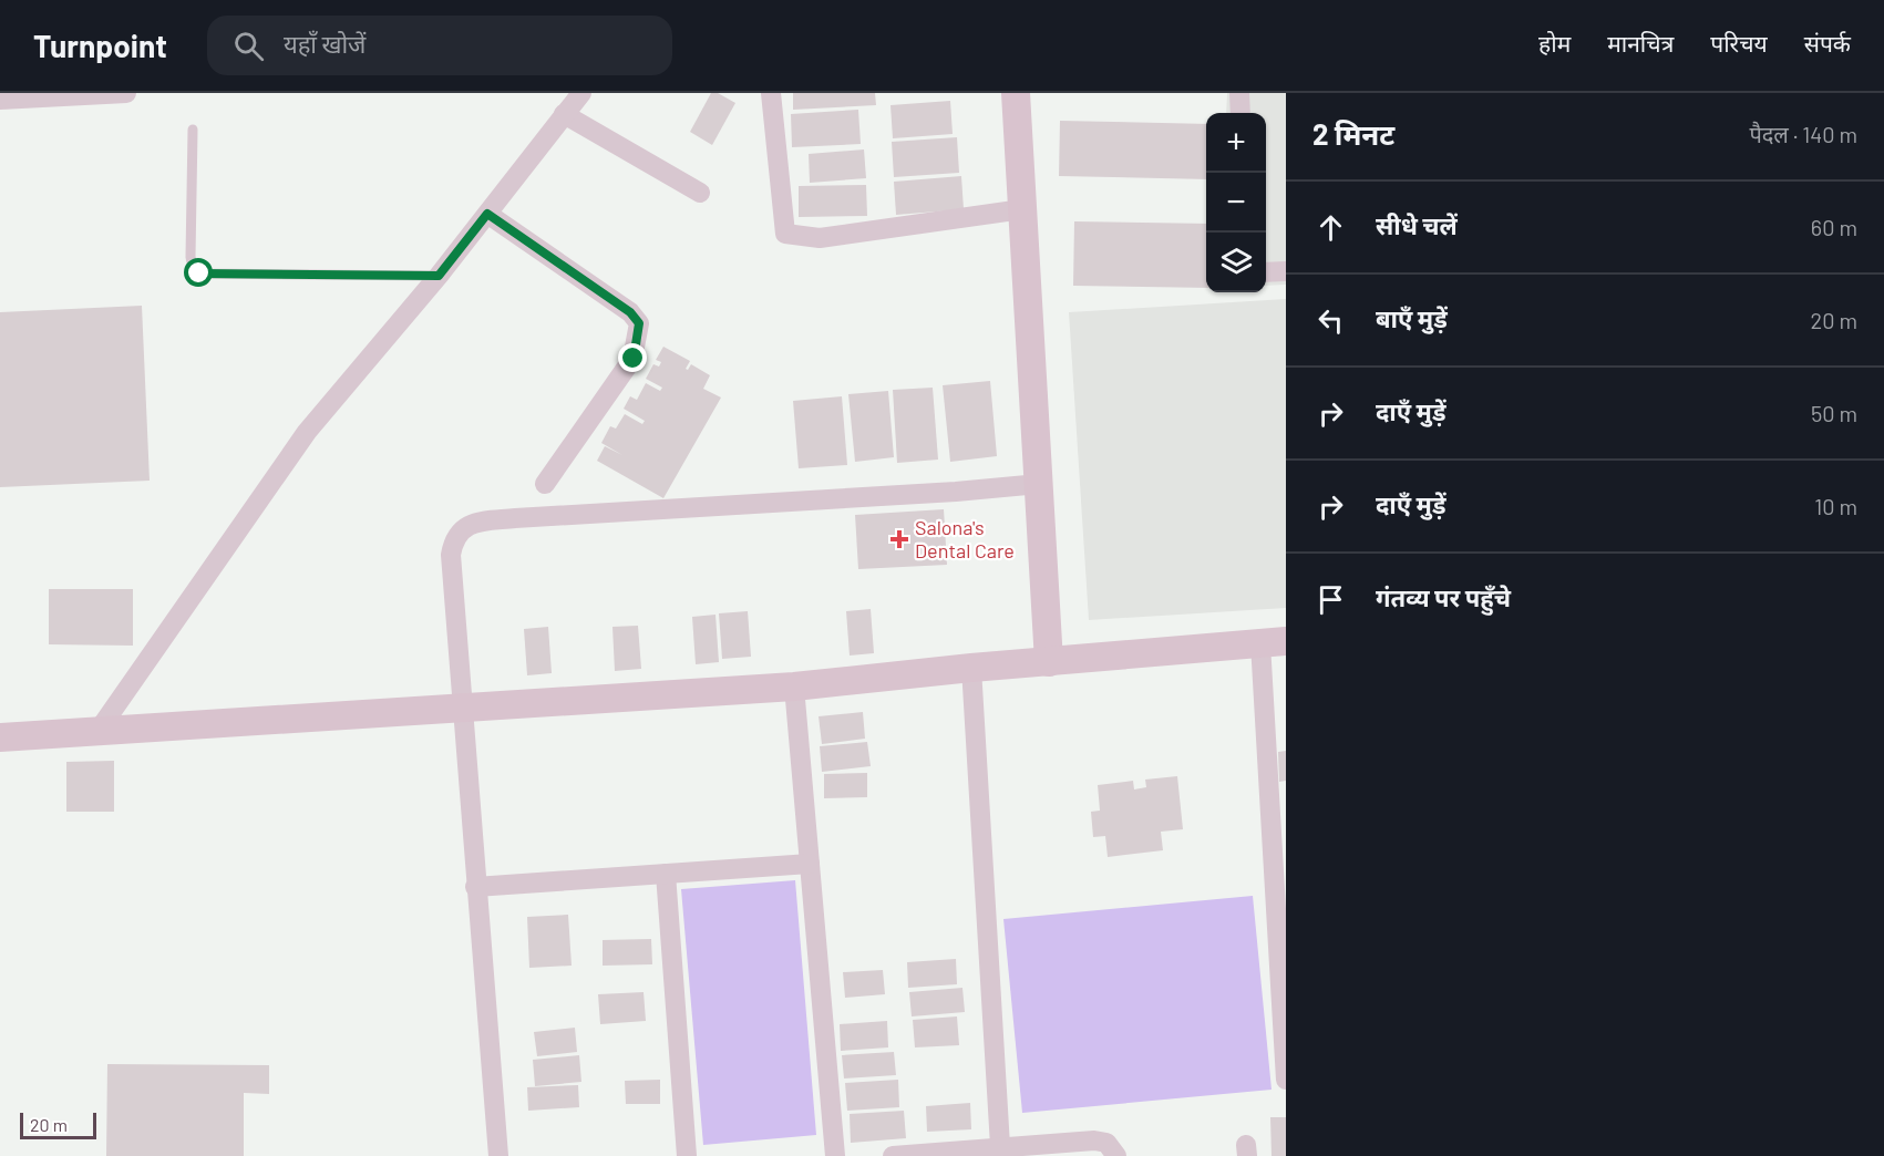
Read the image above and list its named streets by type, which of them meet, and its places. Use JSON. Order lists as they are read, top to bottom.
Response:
{
  "places": {
    "health": ["Salona's Dental Care"]
  },
  "scale_bar": "20 m",
  "page": {
    "header": "Turnpoint",
    "search": "यहाँ खोजें",
    "nav": [
      "होम",
      "मानचित्र",
      "परिचय",
      "संपर्क"
    ],
    "heading": ["2 मिनट", "पैदल · 140 m"],
    "map_buttons": ["+", "−"],
    "list": [
      ["सीधे चलें", "60 m"],
      ["बाएँ मुड़ें", "20 m"],
      ["दाएँ मुड़ें", "50 m"],
      ["दाएँ मुड़ें", "10 m"],
      "गंतव्य पर पहुँचे"
    ],
    "scale": "20 m"
  }
}
